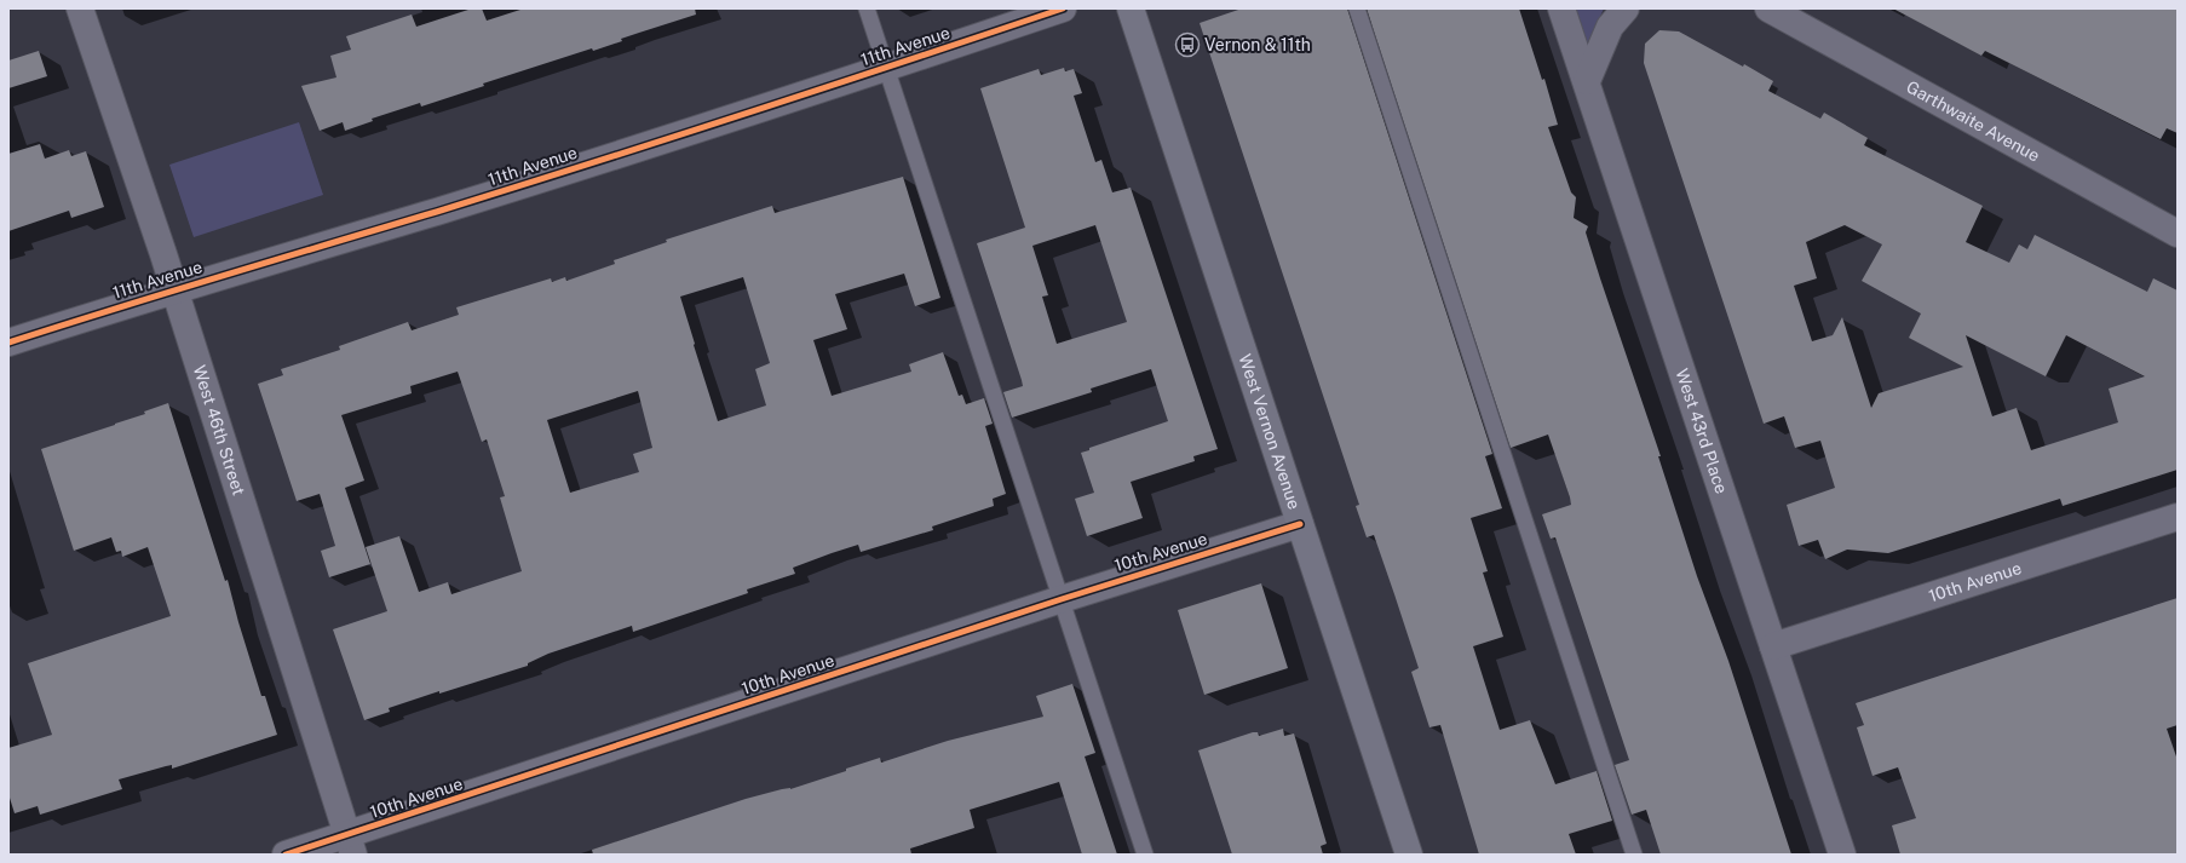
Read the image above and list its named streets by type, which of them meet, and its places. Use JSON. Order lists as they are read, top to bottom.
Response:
{
  "streets": {
    "main road": ["West Vernon Avenue"],
    "street": [
      "11th Avenue",
      "Garthwaite Avenue",
      "West 46th Street",
      "West 43rd Place",
      "10th Avenue"
    ]
  },
  "crossings": [
    ["11th Avenue", "West 46th Street"],
    ["West 46th Street", "10th Avenue"],
    ["West 43rd Place", "10th Avenue"],
    ["West Vernon Avenue", "10th Avenue"]
  ],
  "places": {
    "bus stop": ["Vernon & 11th"]
  }
}
